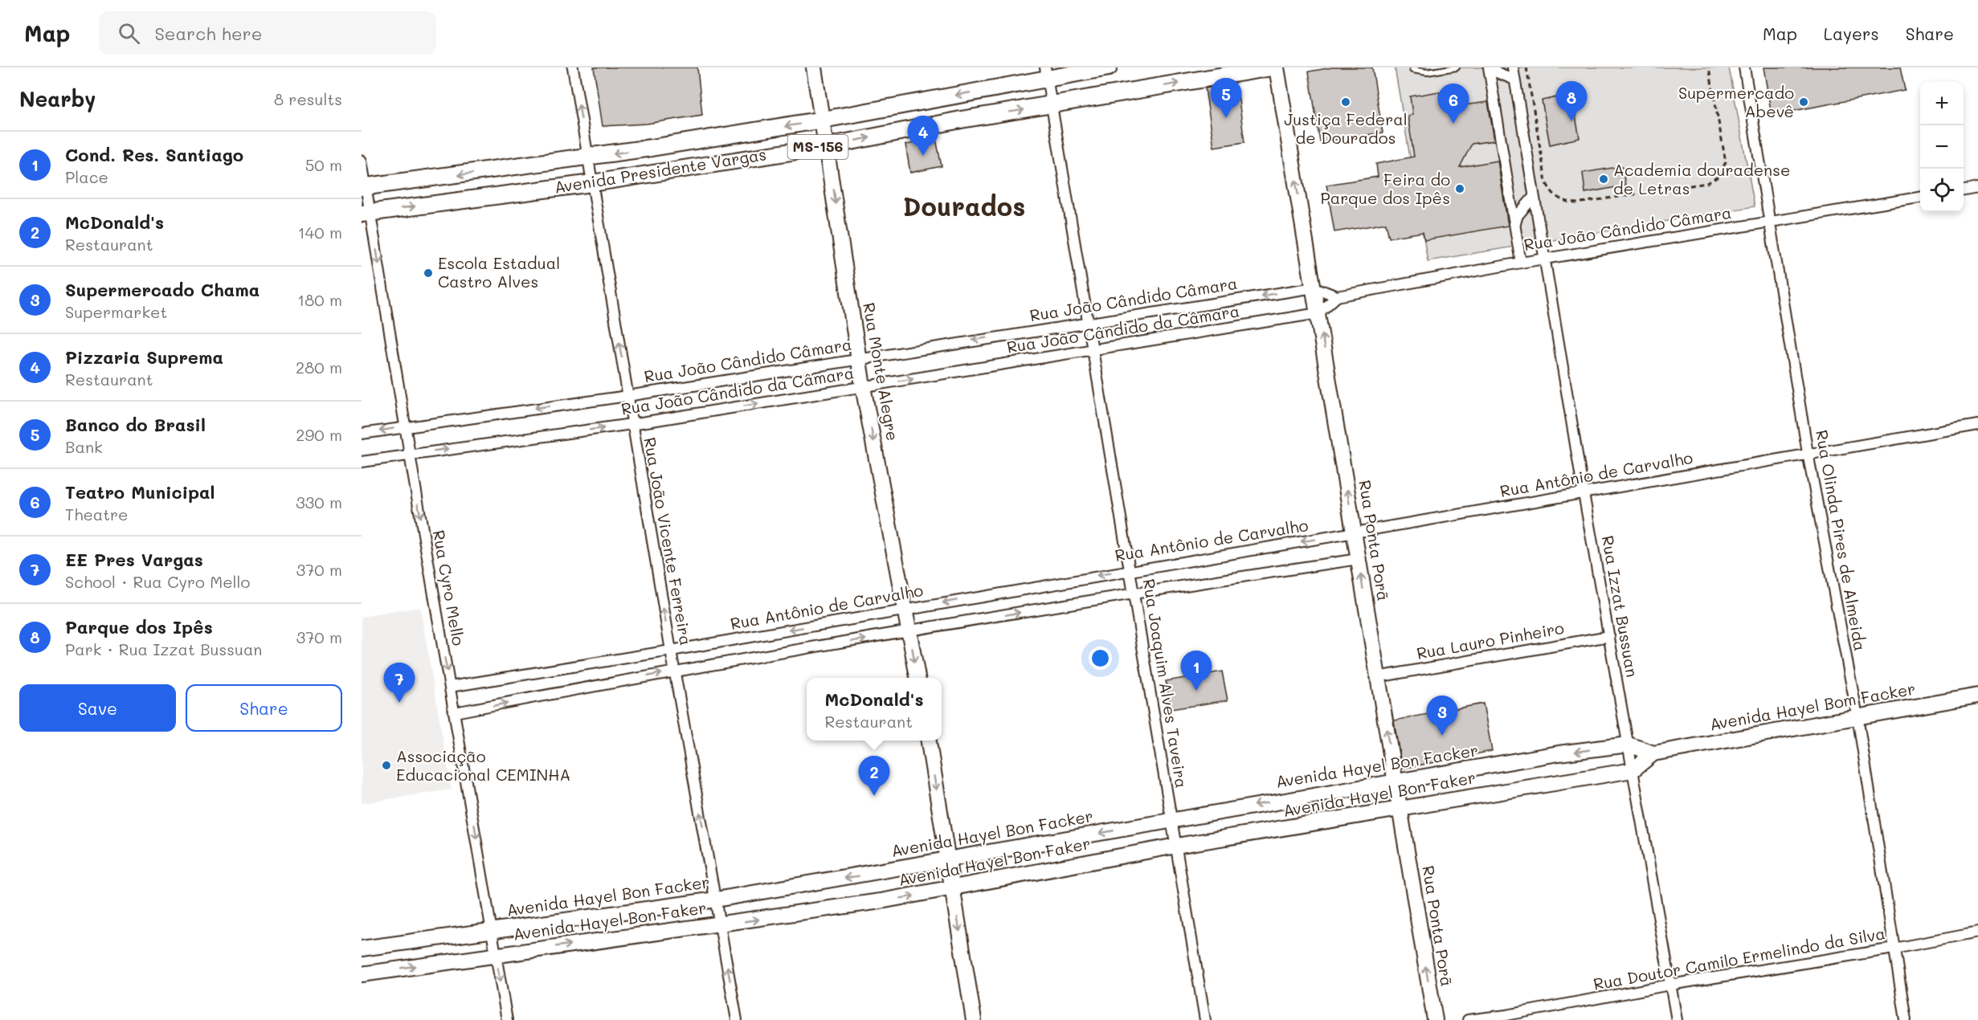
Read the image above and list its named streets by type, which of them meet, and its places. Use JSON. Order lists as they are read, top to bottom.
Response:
{
  "streets": {
    "main road": ["MS-156", "Avenida Presidente Vargas"],
    "street": [
      "Rua João Cândido Câmara",
      "Rua João Cândido da Câmara",
      "Rua Monte Alegre",
      "Rua Antônio de Carvalho",
      "Rua Ponta Porã",
      "Rua Olinda Pires de Almeida",
      "Rua João Vicente Ferreira",
      "Rua Cyro Mello",
      "Rua Izzat Bussuan",
      "Rua Lauro Pinheiro",
      "Rua Joaquim Alves Taveira",
      "Avenida Hayel Bom Facker",
      "Avenida Hayel Bon Facker",
      "Avenida Hayel Bon Faker",
      "Rua Doutor Camilo Ermelindo da Silva"
    ]
  },
  "crossings": [
    ["Avenida Presidente Vargas", "Rua Monte Alegre"],
    ["Avenida Presidente Vargas", "Rua João Vicente Ferreira"],
    ["Avenida Presidente Vargas", "Rua Cyro Mello"],
    ["Avenida Presidente Vargas", "Rua Joaquim Alves Taveira"],
    ["Rua João Cândido Câmara", "Rua Monte Alegre"],
    ["Rua João Cândido Câmara", "Rua Ponta Porã"],
    ["Rua João Cândido Câmara", "Rua Olinda Pires de Almeida"],
    ["Rua João Cândido Câmara", "Rua João Vicente Ferreira"],
    ["Rua João Cândido Câmara", "Rua Cyro Mello"],
    ["Rua João Cândido Câmara", "Rua Izzat Bussuan"],
    ["Rua João Cândido Câmara", "Rua Joaquim Alves Taveira"],
    ["Rua João Cândido da Câmara", "Rua Monte Alegre"],
    ["Rua João Cândido da Câmara", "Rua Ponta Porã"],
    ["Rua João Cândido da Câmara", "Rua João Vicente Ferreira"],
    ["Rua João Cândido da Câmara", "Rua Cyro Mello"],
    ["Rua João Cândido da Câmara", "Rua Joaquim Alves Taveira"],
    ["Rua Monte Alegre", "Rua Antônio de Carvalho"],
    ["Rua Antônio de Carvalho", "Rua Ponta Porã"],
    ["Rua Antônio de Carvalho", "Rua Olinda Pires de Almeida"],
    ["Rua Antônio de Carvalho", "Rua João Vicente Ferreira"],
    ["Rua Antônio de Carvalho", "Rua Cyro Mello"],
    ["Rua Antônio de Carvalho", "Rua Izzat Bussuan"],
    ["Rua Antônio de Carvalho", "Rua Joaquim Alves Taveira"],
    ["Rua Ponta Porã", "Rua Lauro Pinheiro"],
    ["Rua Ponta Porã", "Avenida Hayel Bon Facker"],
    ["Rua Ponta Porã", "Avenida Hayel Bon Faker"],
    ["Rua Olinda Pires de Almeida", "Avenida Hayel Bom Facker"],
    ["Rua Olinda Pires de Almeida", "Rua Doutor Camilo Ermelindo da Silva"],
    ["Rua João Vicente Ferreira", "Avenida Hayel Bon Facker"],
    ["Rua João Vicente Ferreira", "Avenida Hayel Bon Faker"],
    ["Rua Cyro Mello", "Avenida Hayel Bon Facker"],
    ["Rua Cyro Mello", "Avenida Hayel Bon Faker"],
    ["Rua Izzat Bussuan", "Rua Lauro Pinheiro"],
    ["Rua Izzat Bussuan", "Avenida Hayel Bom Facker"],
    ["Rua Izzat Bussuan", "Avenida Hayel Bon Facker"],
    ["Rua Izzat Bussuan", "Avenida Hayel Bon Faker"],
    ["Rua Izzat Bussuan", "Rua Doutor Camilo Ermelindo da Silva"],
    ["Rua Joaquim Alves Taveira", "Avenida Hayel Bon Facker"],
    ["Rua Joaquim Alves Taveira", "Avenida Hayel Bon Faker"],
    ["Avenida Hayel Bom Facker", "Avenida Hayel Bon Facker"],
    ["Avenida Hayel Bom Facker", "Avenida Hayel Bon Faker"]
  ],
  "one_way": [
    "Rua João Cândido Câmara",
    "Rua João Cândido da Câmara",
    "Rua Monte Alegre",
    "Rua Ponta Porã",
    "Rua João Vicente Ferreira",
    "Rua Cyro Mello",
    "Avenida Hayel Bon Facker",
    "Avenida Hayel Bon Faker"
  ],
  "districts": ["Dourados"],
  "places": [
    "Justiça Federal de Dourados",
    "Supermercado Abevê",
    "Academia douradense de Letras",
    "Feira do Parque dos Ipês",
    "Escola Estadual Castro Alves",
    "Associação Educacional CEMINHA"
  ],
  "page": {
    "header": "Map",
    "search": "Search here",
    "nav": ["Map", "Layers", "Share"],
    "heading": ["Nearby", "8 results"],
    "pins": [
      "5",
      "8",
      "6",
      "4",
      "1",
      "7",
      "3",
      "2"
    ],
    "map_buttons": ["+", "−"],
    "list": [
      {
        "mark": "1",
        "name": "Cond. Res. Santiago",
        "note": "Place",
        "value": "50 m"
      },
      {
        "mark": "2",
        "name": "McDonald's",
        "note": "Restaurant",
        "value": "140 m"
      },
      {
        "mark": "3",
        "name": "Supermercado Chama",
        "note": "Supermarket",
        "value": "180 m"
      },
      {
        "mark": "4",
        "name": "Pizzaria Suprema",
        "note": "Restaurant",
        "value": "280 m"
      },
      {
        "mark": "5",
        "name": "Banco do Brasil",
        "note": "Bank",
        "value": "290 m"
      },
      {
        "mark": "6",
        "name": "Teatro Municipal",
        "note": "Theatre",
        "value": "330 m"
      },
      {
        "mark": "7",
        "name": "EE Pres Vargas",
        "note": "School · Rua Cyro Mello",
        "value": "370 m"
      },
      {
        "mark": "8",
        "name": "Parque dos Ipês",
        "note": "Park · Rua Izzat Bussuan",
        "value": "370 m"
      }
    ],
    "buttons": ["Save", "Share"],
    "popup": ["McDonald's", "Restaurant"]
  }
}
